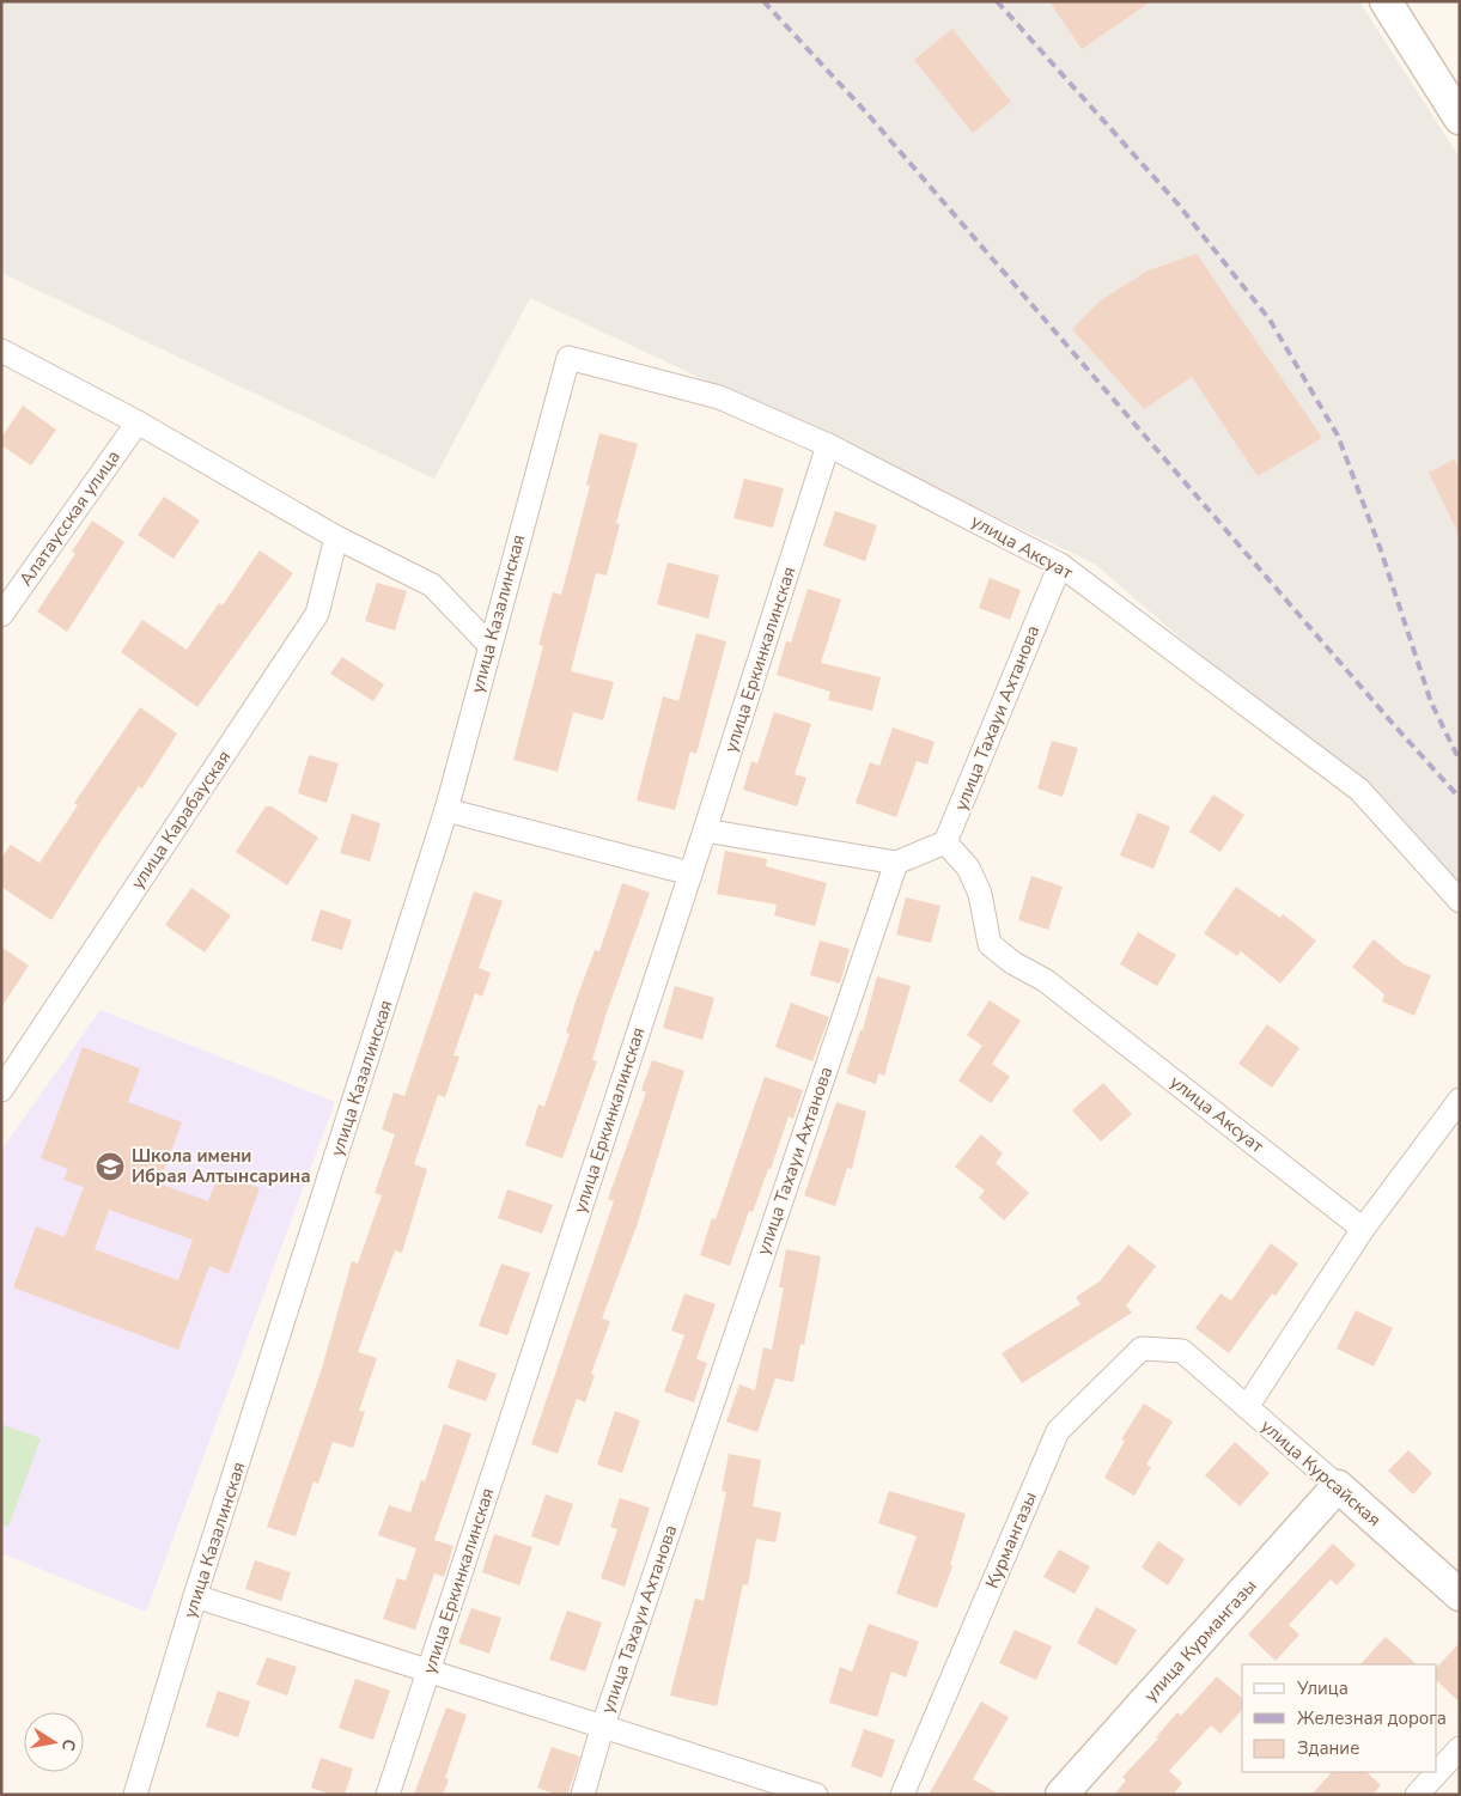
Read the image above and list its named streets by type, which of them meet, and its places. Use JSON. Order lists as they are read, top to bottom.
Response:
{
  "streets": {
    "street": [
      "Алатаусская улица",
      "улица Аксуат",
      "улица Казалинская",
      "улица Еркинкалинская",
      "улица Тахауи Ахтанова",
      "улица Карабауская",
      "улица Курсайская",
      "Курмангазы",
      "улица Курмангазы"
    ]
  },
  "crossings": [
    ["улица Аксуат", "улица Казалинская"],
    ["улица Аксуат", "улица Еркинкалинская"],
    ["улица Аксуат", "улица Тахауи Ахтанова"],
    ["улица Курсайская", "Курмангазы"],
    ["улица Курсайская", "улица Курмангазы"]
  ],
  "places": {
    "school or university": ["Школа имени Ибрая Алтынсарина"]
  },
  "legend": ["Улица", "Железная дорога", "Здание"],
  "north": "right"
}
